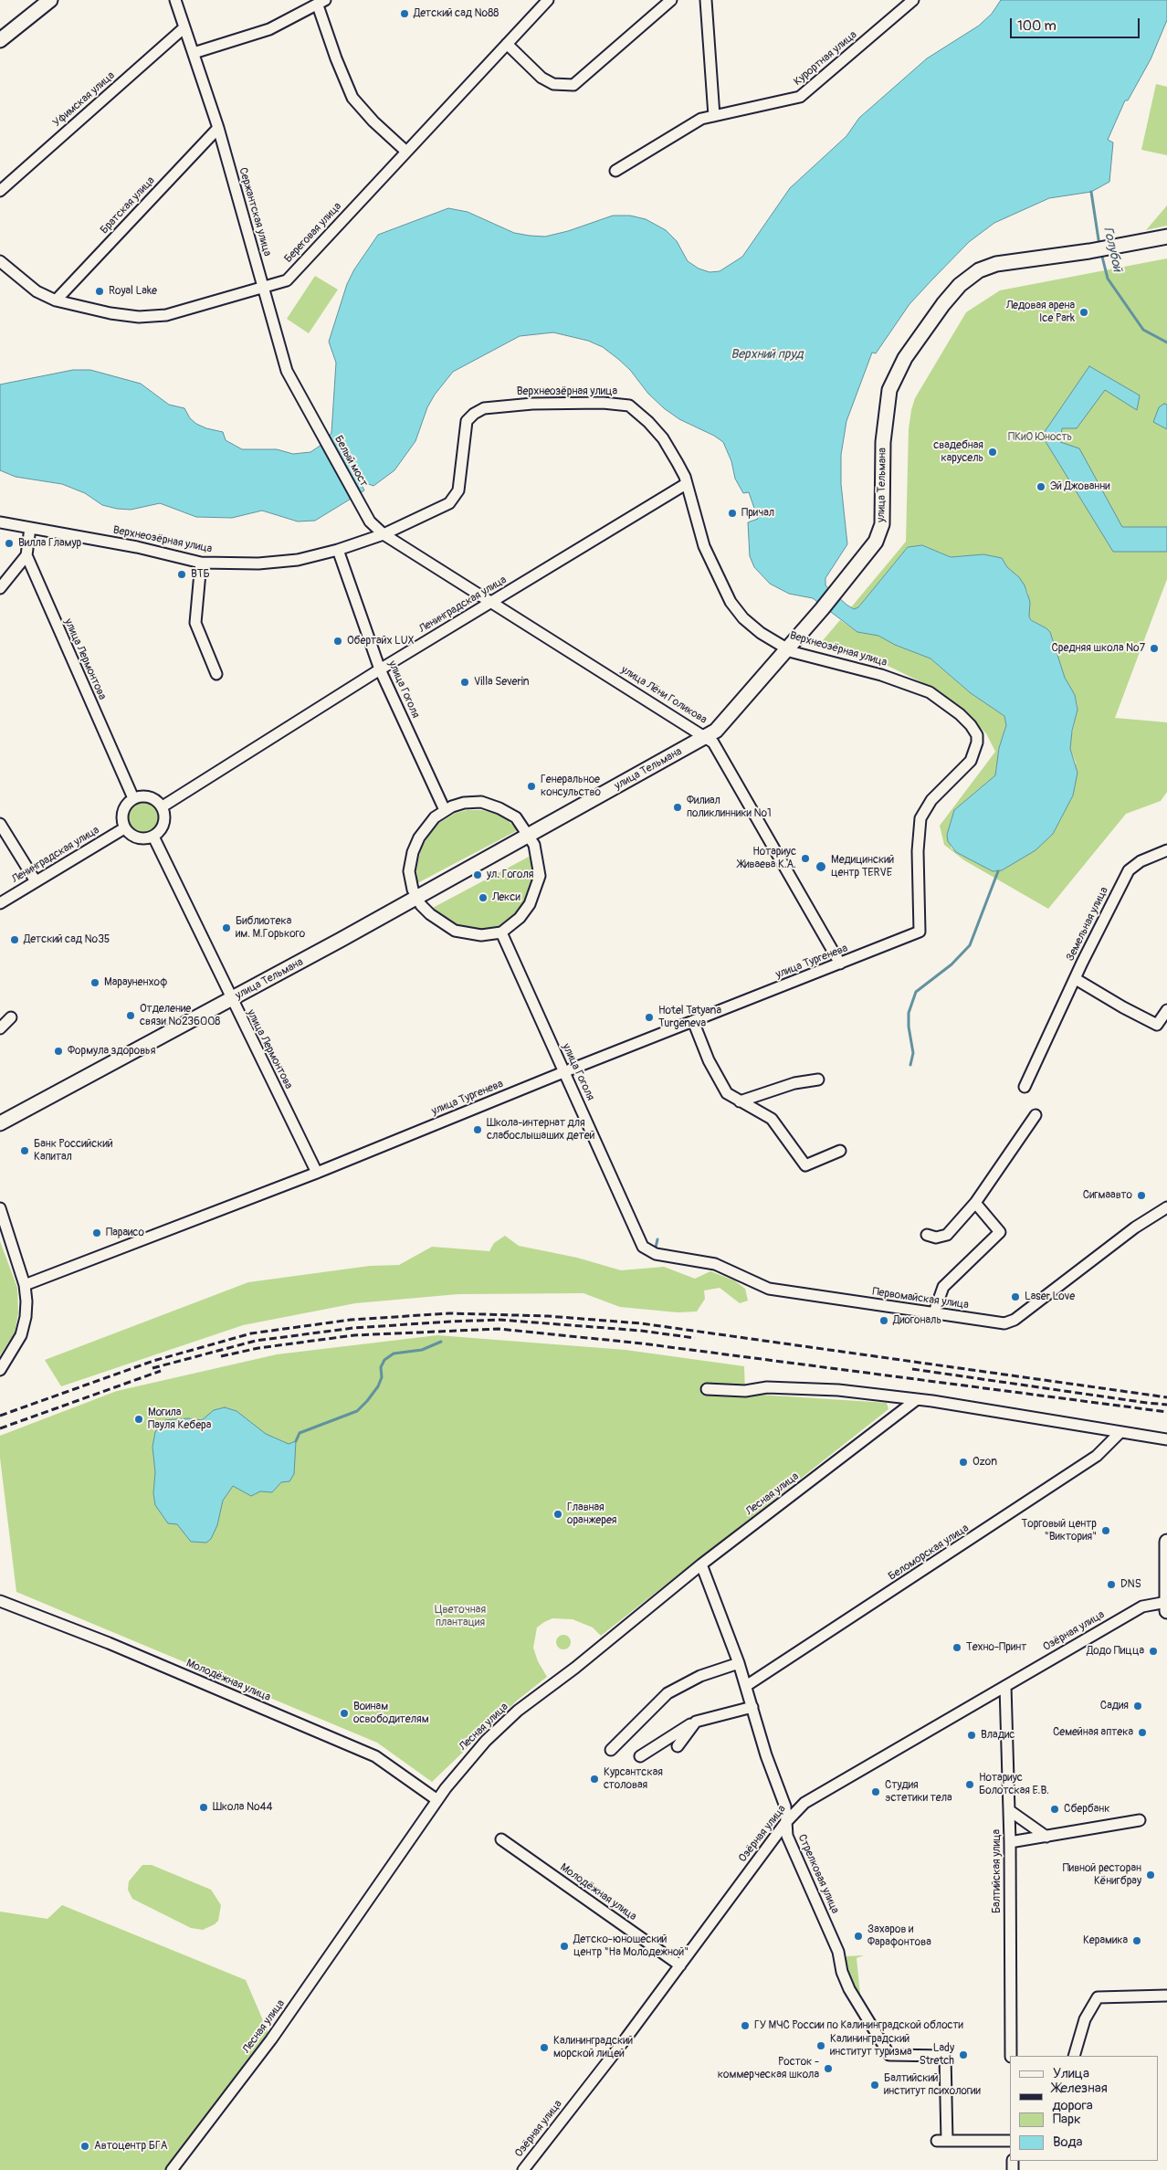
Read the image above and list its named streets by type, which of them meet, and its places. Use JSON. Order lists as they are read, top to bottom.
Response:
{
  "streets": {
    "main road": ["улица Тельмана"],
    "street": [
      "Курортная улица",
      "Уфимская улица",
      "Братская улица",
      "Сержантская улица",
      "Береговая улица",
      "Верхнеозёрная улица",
      "Белый мост",
      "Ленинградская улица",
      "улица Лермонтова",
      "улица Гоголя",
      "улица Лёни Голикова",
      "Земельная улица",
      "улица Тургенева",
      "Первомайская улица",
      "Лесная улица",
      "Беломорская улица",
      "Озёрная улица",
      "Молодёжная улица",
      "Балтийская улица",
      "Стрелковая улица"
    ]
  },
  "crossings": [
    ["Уфимская улица", "Сержантская улица"],
    ["Братская улица", "Сержантская улица"],
    ["Братская улица", "Береговая улица"],
    ["Сержантская улица", "Береговая улица"],
    ["Сержантская улица", "Белый мост"],
    ["Верхнеозёрная улица", "Белый мост"],
    ["Верхнеозёрная улица", "улица Тельмана"],
    ["Верхнеозёрная улица", "Ленинградская улица"],
    ["Верхнеозёрная улица", "улица Гоголя"],
    ["Верхнеозёрная улица", "улица Лёни Голикова"],
    ["Верхнеозёрная улица", "улица Тургенева"],
    ["Белый мост", "улица Лёни Голикова"],
    ["улица Тельмана", "улица Лермонтова"],
    ["улица Тельмана", "улица Лёни Голикова"],
    ["Ленинградская улица", "улица Лермонтова"],
    ["Ленинградская улица", "улица Гоголя"],
    ["Ленинградская улица", "улица Лёни Голикова"],
    ["улица Лермонтова", "улица Тургенева"],
    ["улица Гоголя", "улица Тургенева"],
    ["улица Гоголя", "Первомайская улица"],
    ["улица Лёни Голикова", "улица Тургенева"],
    ["Лесная улица", "Молодёжная улица"],
    ["Лесная улица", "Стрелковая улица"],
    ["Беломорская улица", "Стрелковая улица"],
    ["Озёрная улица", "Молодёжная улица"],
    ["Озёрная улица", "Балтийская улица"],
    ["Озёрная улица", "Стрелковая улица"]
  ],
  "water": ["Голубой", "Верхний пруд"],
  "parks": ["ПКиО Юность", "Цветочная плантация"],
  "places": [
    "Детский сад №88",
    "Royal Lake",
    "Ледовая арена Ice Park",
    "свадебная карусель",
    "Эй Джованни",
    "Причал",
    "Вилла Гламур",
    "ВТБ",
    "Обертайх LUX",
    "Средняя школа №7",
    "Villa Severin",
    "Генеральное консульство",
    "Филиал поликлинники №1",
    "Нотариус Живаева К.А.",
    "Медицинский центр TERVE",
    "ул. Гоголя",
    "Лекси",
    "Библиотека им. М.Горького",
    "Детский сад №35",
    "Марауненхоф",
    "Отделение связи №236008",
    "Hotel Tatyana Turgeneva",
    "Формула здоровья",
    "Школа-интернат для слабослышаших детей",
    "Банк Российский Капитал",
    "Сигмаавто",
    "Параисо",
    "Laser Love",
    "Диогональ",
    "Могила Пауля Кебера",
    "Ozon",
    "Главная оранжерея",
    "Торговый центр \"Виктория\"",
    "DNS",
    "Техно-Принт",
    "Додо Пицца",
    "Садия",
    "Воинам освободителям",
    "Семейная аптека",
    "Владис",
    "Курсантская столовая",
    "Нотариус Болотская Е.В.",
    "Студия эстетики тела",
    "Школа №44",
    "Сбербанк",
    "Пивной ресторан Кёнигбрау",
    "Захаров и Фарафонтова",
    "Керамика",
    "Детско-юношеский центр \"На Молодежной\"",
    "ГУ МЧС России по Калининградской облости",
    "Калининградский институт туризма",
    "Калининградский морской лицей",
    "Lady Stretch",
    "Росток - коммерческая школа",
    "Балтийский институт психологии",
    "Автоцентр БГА"
  ],
  "legend": [
    "Улица",
    "Железная дорога",
    "Парк",
    "Вода"
  ],
  "scale_bar": "100 m"
}
